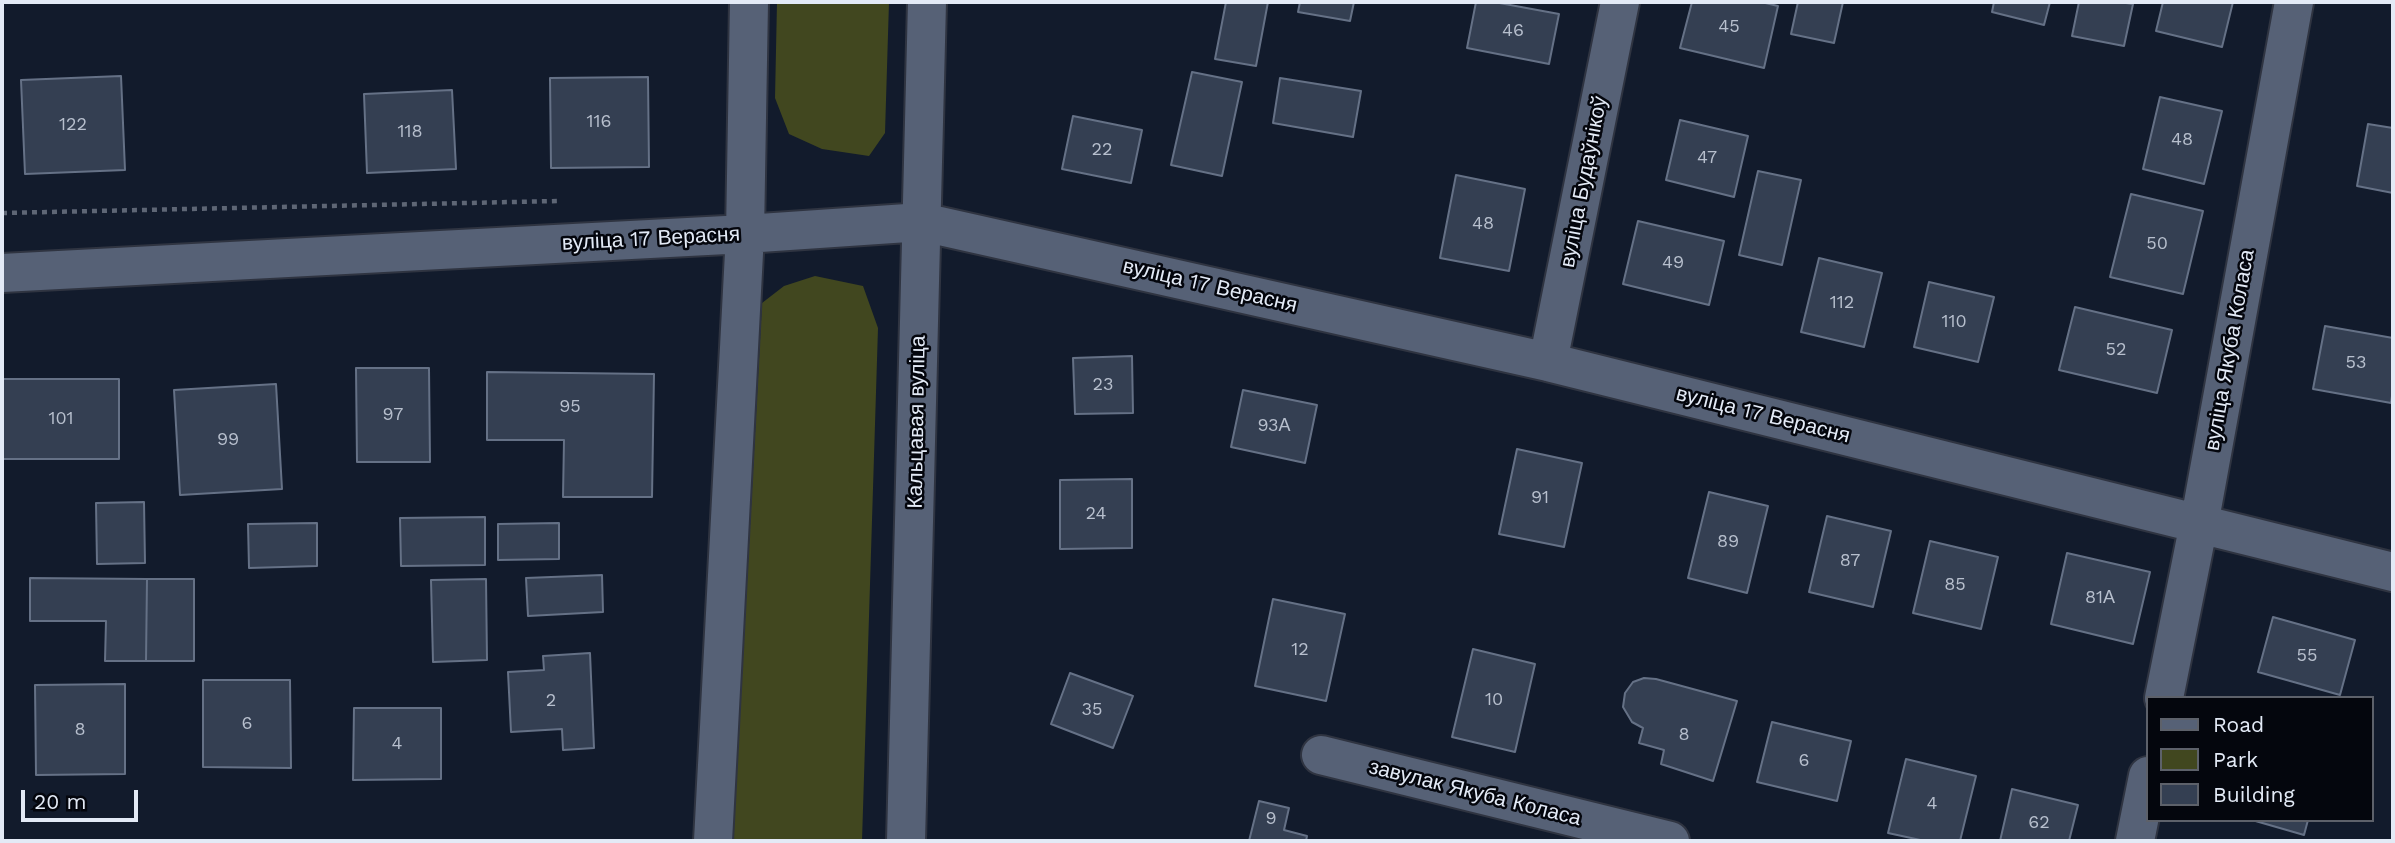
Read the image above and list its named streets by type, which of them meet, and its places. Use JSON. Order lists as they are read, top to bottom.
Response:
{
  "streets": {
    "street": [
      "вуліца Будаўнікоў",
      "вуліца 17 Верасня",
      "вуліца Якуба Коласа",
      "Кальцавая вуліца",
      "завулак Якуба Коласа"
    ]
  },
  "crossings": [
    ["вуліца Будаўнікоў", "вуліца 17 Верасня"],
    ["вуліца 17 Верасня", "вуліца Якуба Коласа"],
    ["вуліца 17 Верасня", "Кальцавая вуліца"]
  ],
  "house_numbers": [
    "45",
    "46",
    "116",
    "122",
    "118",
    "48",
    "22",
    "47",
    "48",
    "50",
    "49",
    "112",
    "110",
    "52",
    "53",
    "23",
    "95",
    "97",
    "101",
    "93А",
    "99",
    "91",
    "24",
    "89",
    "87",
    "85",
    "81А",
    "12",
    "55",
    "10",
    "2",
    "35",
    "6",
    "8",
    "8",
    "4",
    "6",
    "4",
    "9",
    "62"
  ],
  "legend": ["Road", "Park", "Building"],
  "scale_bar": "20 m"
}
